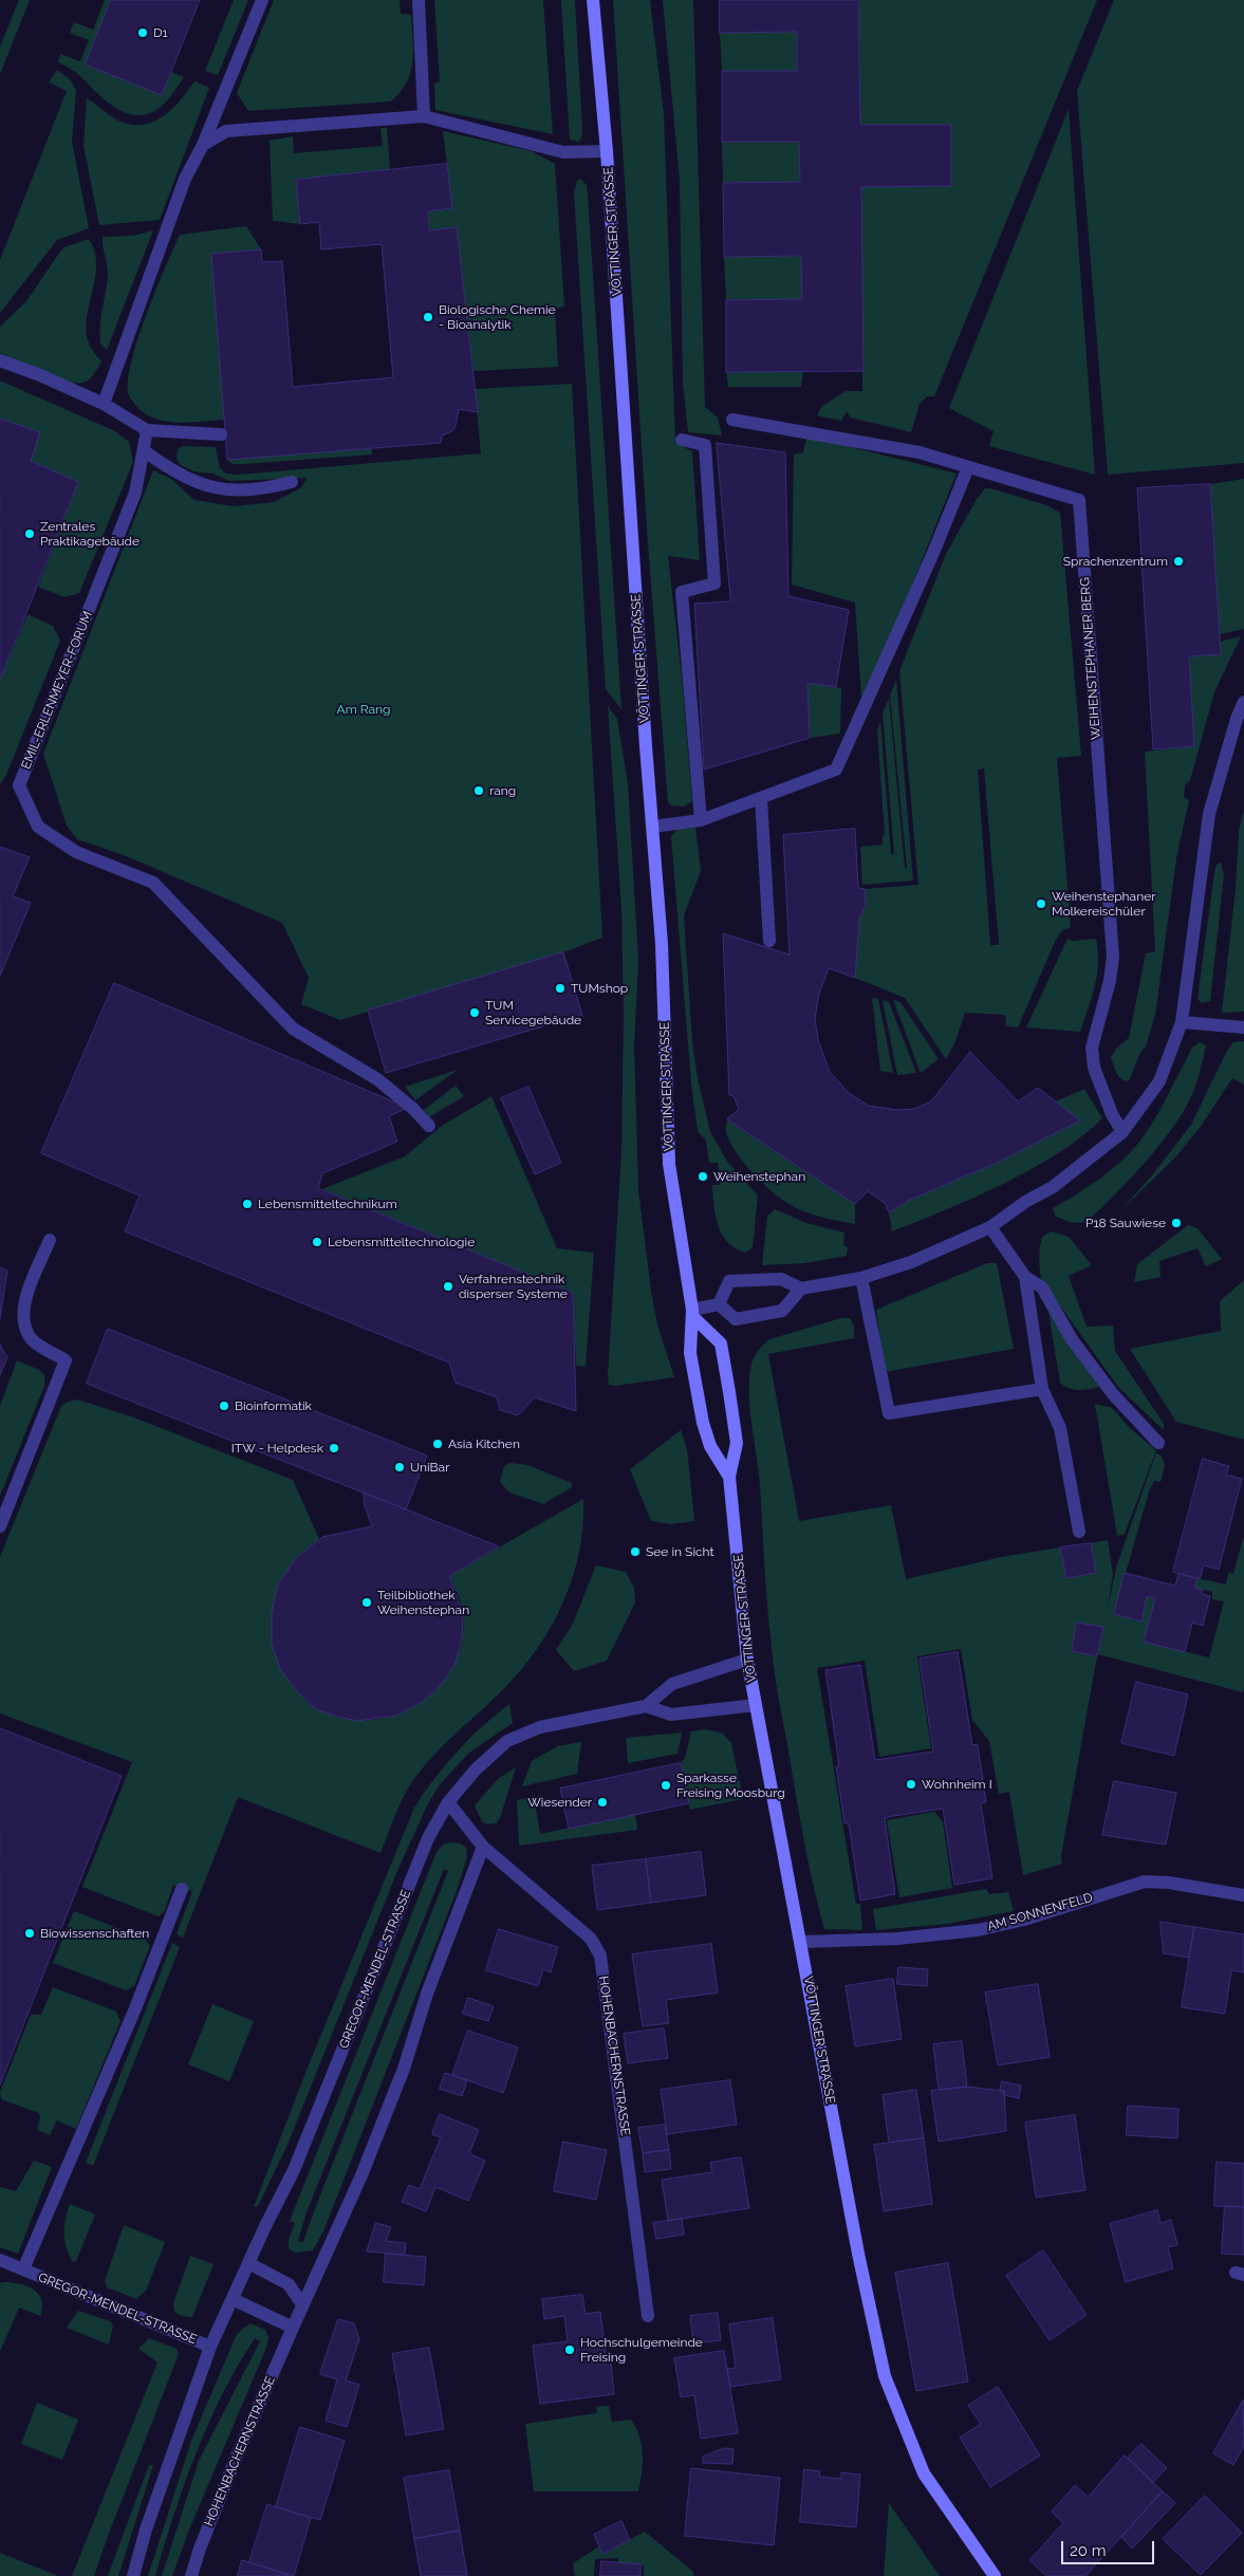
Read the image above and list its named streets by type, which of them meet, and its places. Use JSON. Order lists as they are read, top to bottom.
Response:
{
  "streets": {
    "main road": ["VÖTTINGER STRASSE"],
    "street": [
      "WEIHENSTEPHANER BERG",
      "EMIL-ERLENMEYER-FORUM",
      "AM SONNENFELD",
      "GREGOR-MENDEL-STRASSE",
      "HOHENBACHERNSTRASSE"
    ]
  },
  "crossings": [
    ["VÖTTINGER STRASSE", "AM SONNENFELD"],
    ["VÖTTINGER STRASSE", "GREGOR-MENDEL-STRASSE"],
    ["GREGOR-MENDEL-STRASSE", "HOHENBACHERNSTRASSE"]
  ],
  "parks": ["Am Rang"],
  "places": [
    "D1",
    "Biologische Chemie - Bioanalytik",
    "Zentrales Praktikagebäude",
    "Sprachenzentrum",
    "rang",
    "Weihenstephaner Molkereischüler",
    "TUMshop",
    "TUM Servicegebäude",
    "Weihenstephan",
    "Lebensmitteltechnikum",
    "P18 Sauwiese",
    "Lebensmitteltechnologie",
    "Verfahrenstechnik disperser Systeme",
    "Bioinformatik",
    "Asia Kitchen",
    "ITW - Helpdesk",
    "UniBar",
    "See in Sicht",
    "Teilbibliothek Weihenstephan",
    "Wohnheim I",
    "Sparkasse Freising Moosburg",
    "Wiesender",
    "Biowissenschaften",
    "Hochschulgemeinde Freising"
  ],
  "scale_bar": "20 m"
}
